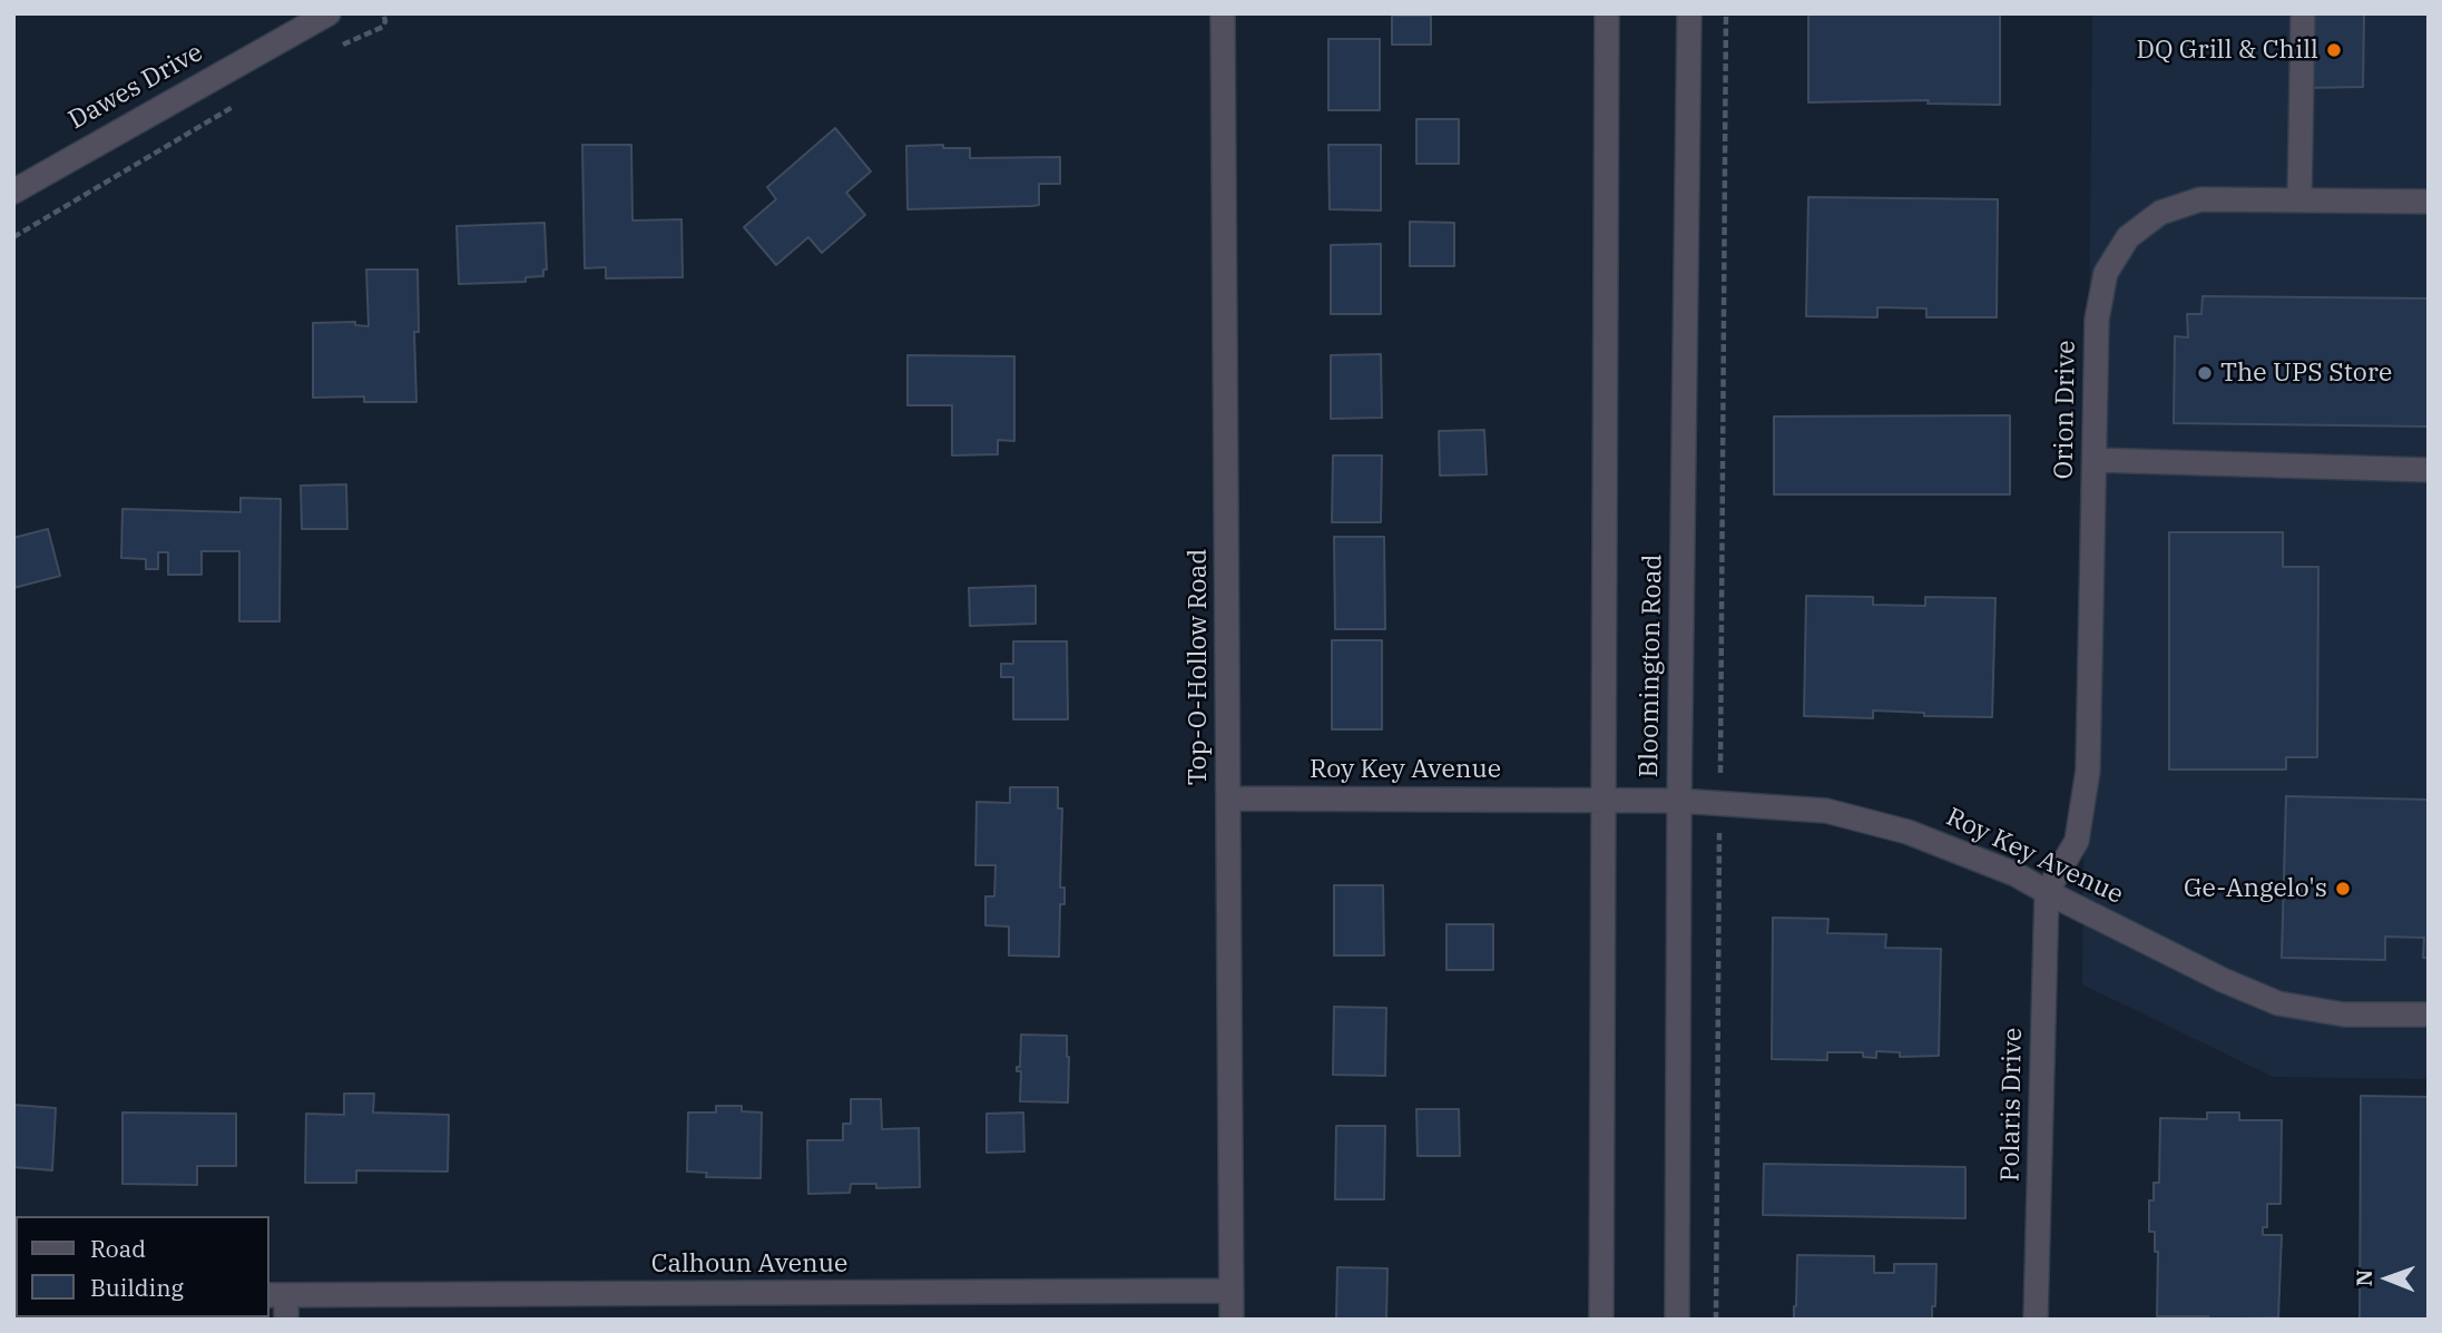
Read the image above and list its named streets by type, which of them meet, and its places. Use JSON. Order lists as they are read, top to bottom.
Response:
{
  "streets": {
    "street": [
      "Dawes Drive",
      "Orion Drive",
      "Bloomington Road",
      "Top-O-Hollow Road",
      "Roy Key Avenue",
      "Polaris Drive",
      "Calhoun Avenue"
    ]
  },
  "crossings": [
    ["Orion Drive", "Roy Key Avenue"],
    ["Orion Drive", "Polaris Drive"],
    ["Bloomington Road", "Roy Key Avenue"],
    ["Top-O-Hollow Road", "Roy Key Avenue"],
    ["Top-O-Hollow Road", "Calhoun Avenue"],
    ["Roy Key Avenue", "Polaris Drive"]
  ],
  "places": ["DQ Grill & Chill", "The UPS Store", "Ge-Angelo's"],
  "legend": ["Road", "Building"],
  "north": "left"
}
